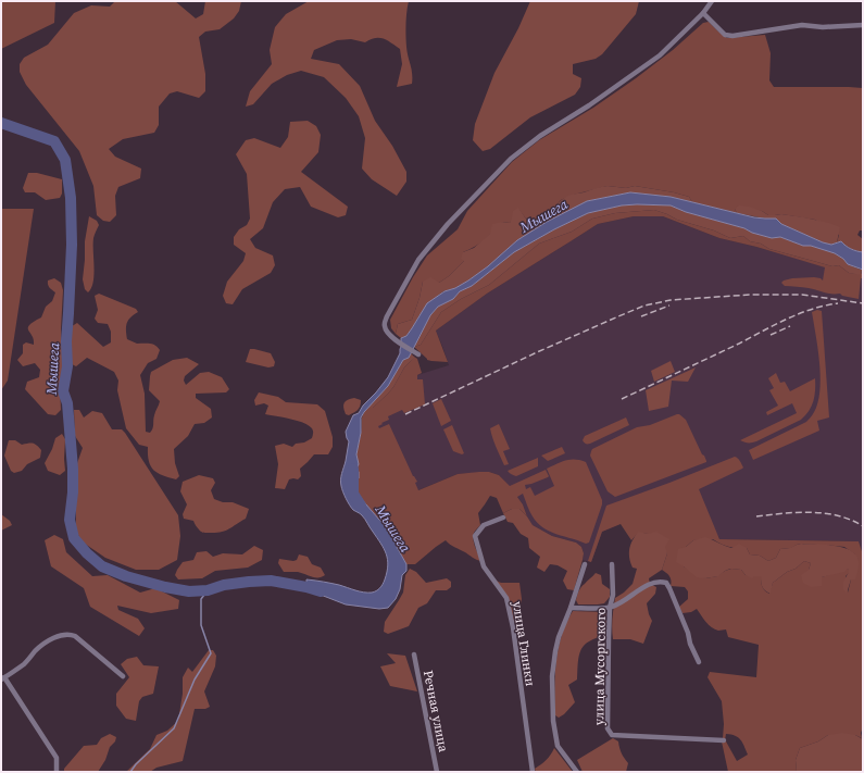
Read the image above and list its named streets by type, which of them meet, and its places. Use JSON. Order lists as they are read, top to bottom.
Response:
{
  "streets": {
    "street": ["улица Глинки", "улица Мусоргского", "Речная улица"]
  },
  "water": ["Мышега"]
}
